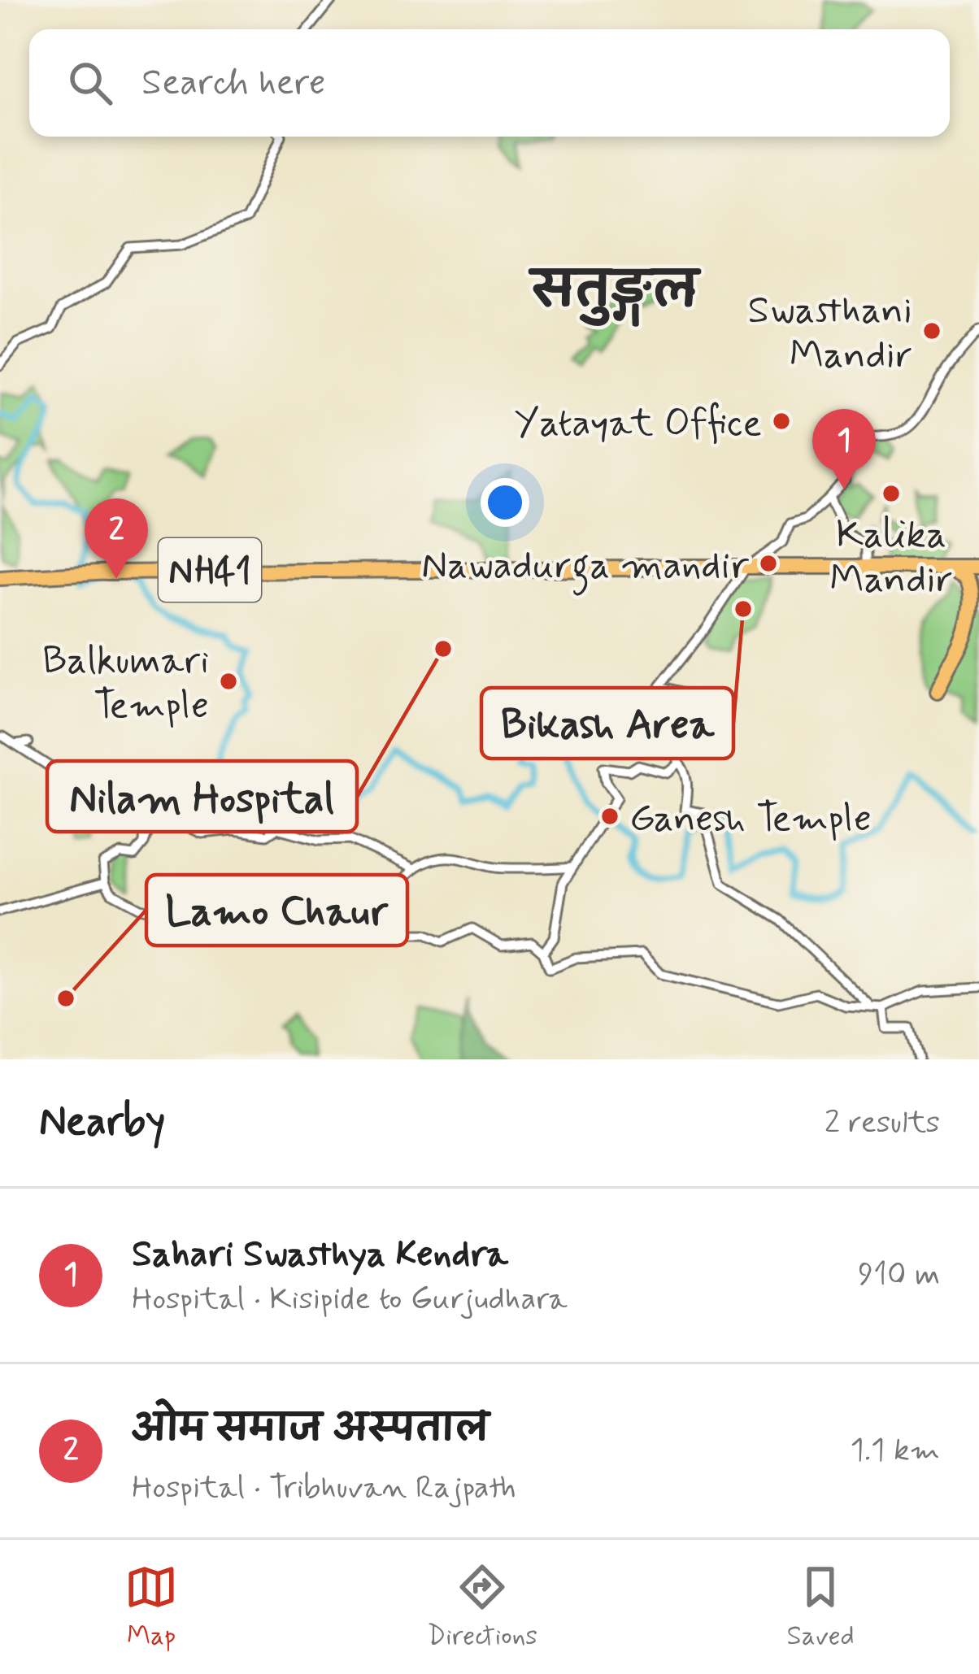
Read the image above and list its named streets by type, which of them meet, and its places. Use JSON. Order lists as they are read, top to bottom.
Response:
{
  "streets": {
    "highway": ["NH41"]
  },
  "districts": ["सतुङ्गल"],
  "places": [
    "Swasthani Mandir",
    "Yatayat Office",
    "Kalika Mandir",
    "Nawadurga mandir",
    "Bikash Area",
    "Nilam Hospital",
    "Balkumari Temple",
    "Ganesh Temple",
    "Lamo Chaur"
  ],
  "page": {
    "search": "Search here",
    "pins": ["1", "2"],
    "heading": ["Nearby", "2 results"],
    "list": [
      {
        "mark": "1",
        "name": "Sahari Swasthya Kendra",
        "note": "Hospital · Kisipide to Gurjudhara",
        "value": "910 m"
      },
      {
        "mark": "2",
        "name": "ओम समाज अस्पताल",
        "note": "Hospital · Tribhuvan Rajpath",
        "value": "1.1 km"
      }
    ],
    "nav": ["Map", "Directions", "Saved"]
  }
}
